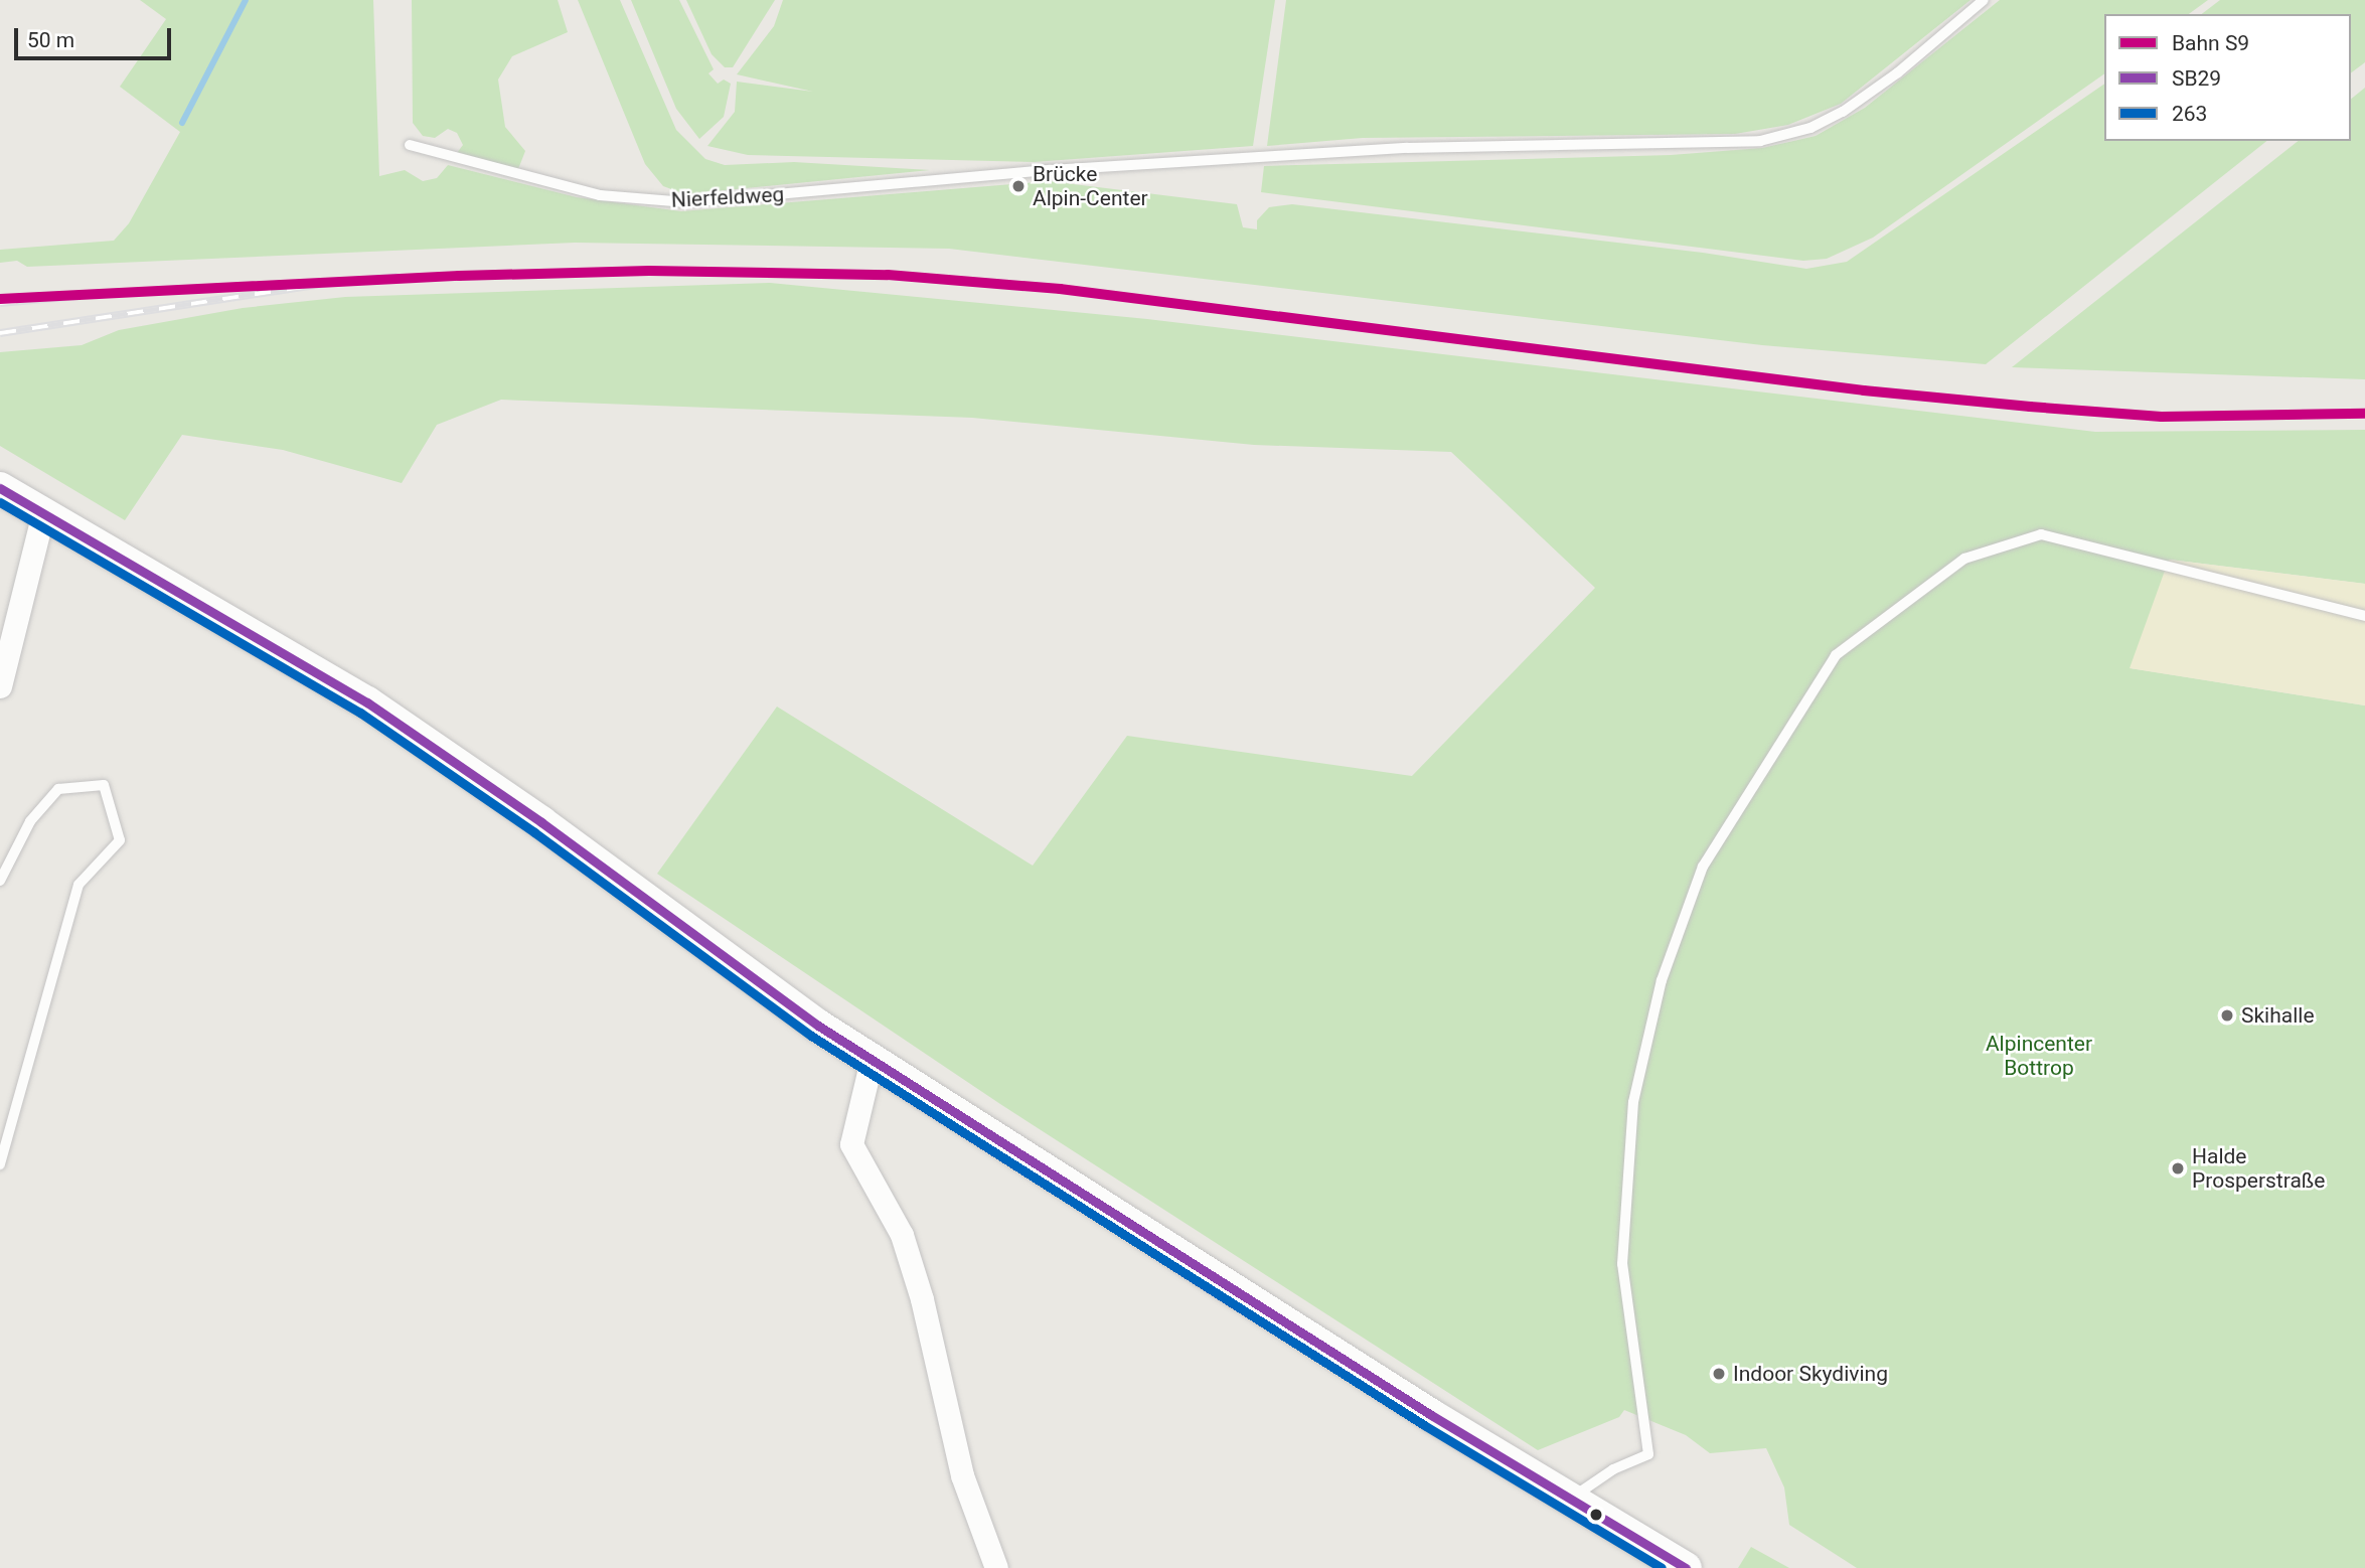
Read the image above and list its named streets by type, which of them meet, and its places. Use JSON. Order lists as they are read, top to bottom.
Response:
{
  "streets": {
    "lane": ["Nierfeldweg"]
  },
  "parks": ["Alpincenter Bottrop"],
  "places": [
    "Brücke Alpin-Center",
    "Skihalle",
    "Halde Prosperstraße",
    "Indoor Skydiving"
  ],
  "lines": ["rail line S9", "transit line SB29", "transit line 263"],
  "legend": ["Bahn S9", "SB29", "263"],
  "scale_bar": "50 m"
}
